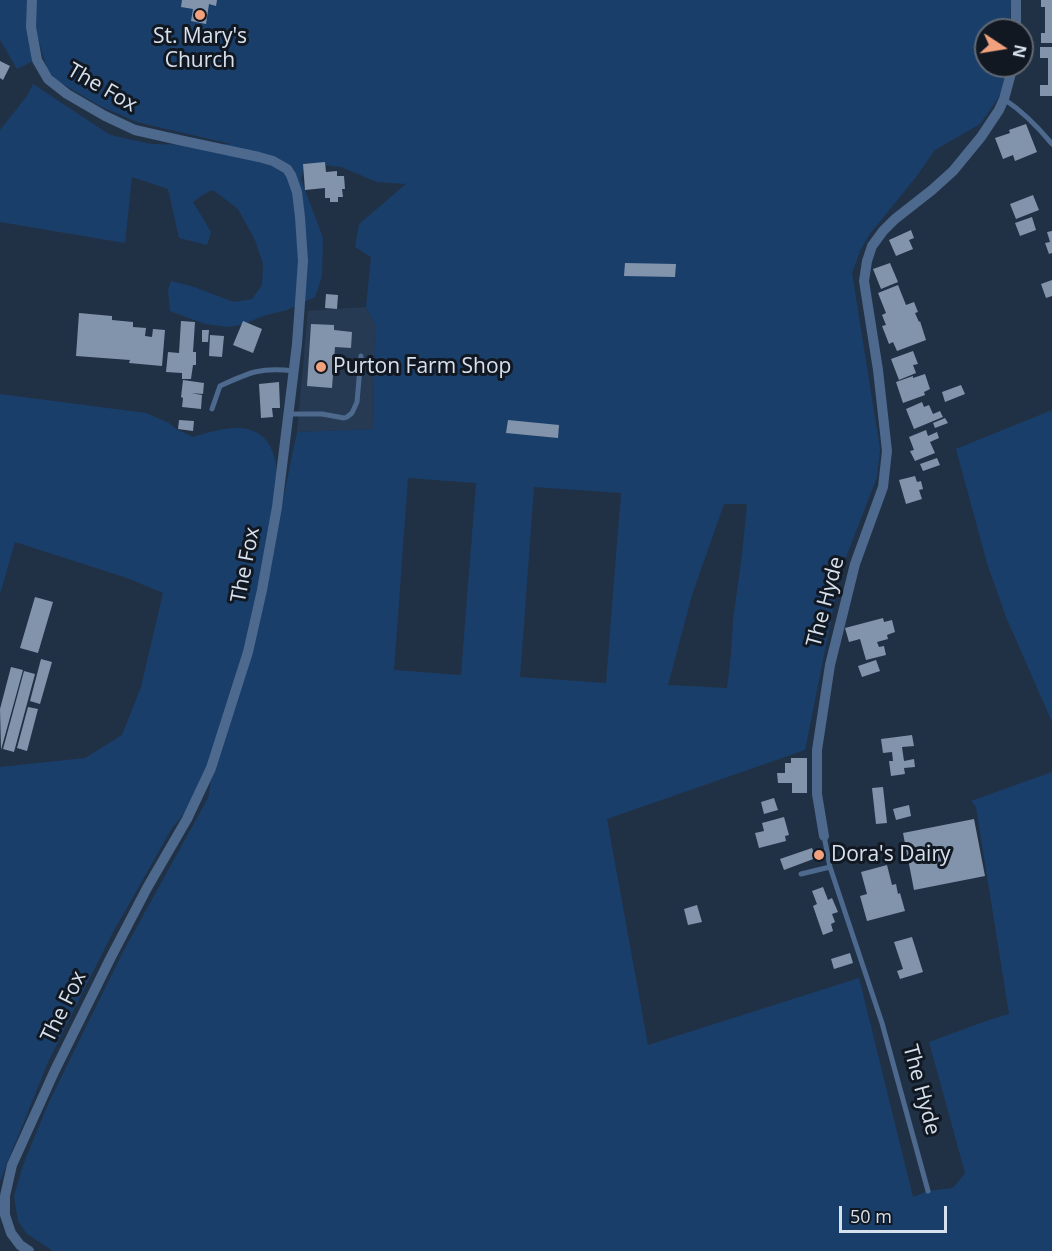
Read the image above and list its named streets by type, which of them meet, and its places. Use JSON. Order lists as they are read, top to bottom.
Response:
{
  "streets": {
    "street": ["The Fox", "The Hyde"]
  },
  "places": ["St. Mary's Church", "Purton Farm Shop", "Dora's Dairy"],
  "scale_bar": "50 m",
  "north": "right"
}
